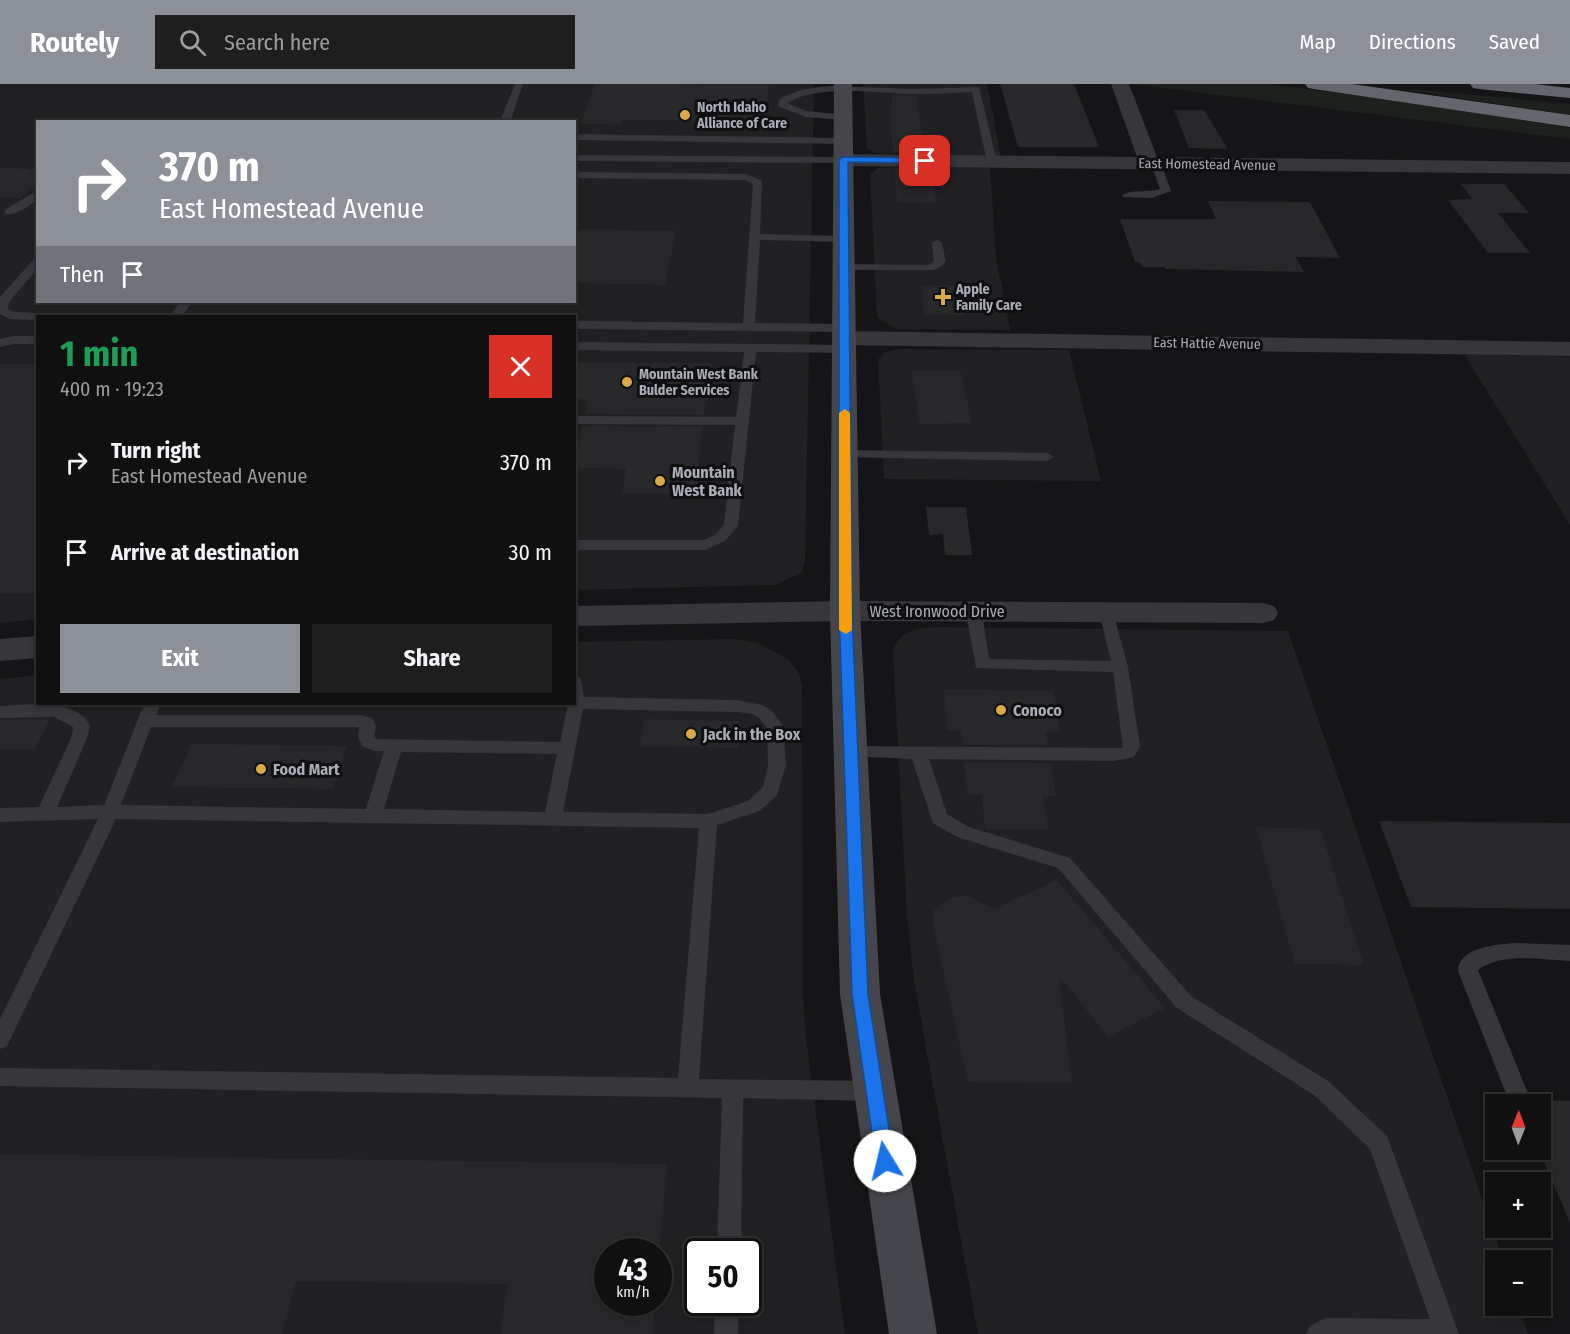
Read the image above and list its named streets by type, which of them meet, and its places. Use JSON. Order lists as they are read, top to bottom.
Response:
{
  "streets": {
    "street": ["East Homestead Avenue", "East Hattie Avenue", "West Ironwood Drive"]
  },
  "places": {
    "other": [
      "North Idaho Alliance of Care",
      "Mountain West Bank Bulder Services",
      "Mountain West Bank",
      "Conoco",
      "Jack in the Box",
      "Food Mart"
    ],
    "health": ["Apple Family Care"]
  },
  "north": "top",
  "page": {
    "header": "Routely",
    "search": "Search here",
    "nav": ["Map", "Directions", "Saved"],
    "turn": ["370 m", "East Homestead Avenue"],
    "then": "Then",
    "heading": ["1 min", "400 m · 19:23"],
    "list": [
      {
        "name": "Turn right",
        "note": "East Homestead Avenue",
        "value": "370 m"
      },
      {
        "name": "Arrive at destination",
        "value": "30 m"
      }
    ],
    "buttons": ["Exit", "Share"],
    "map_buttons": ["+", "−"],
    "speed": "43 km/h",
    "limit": "50"
  }
}
